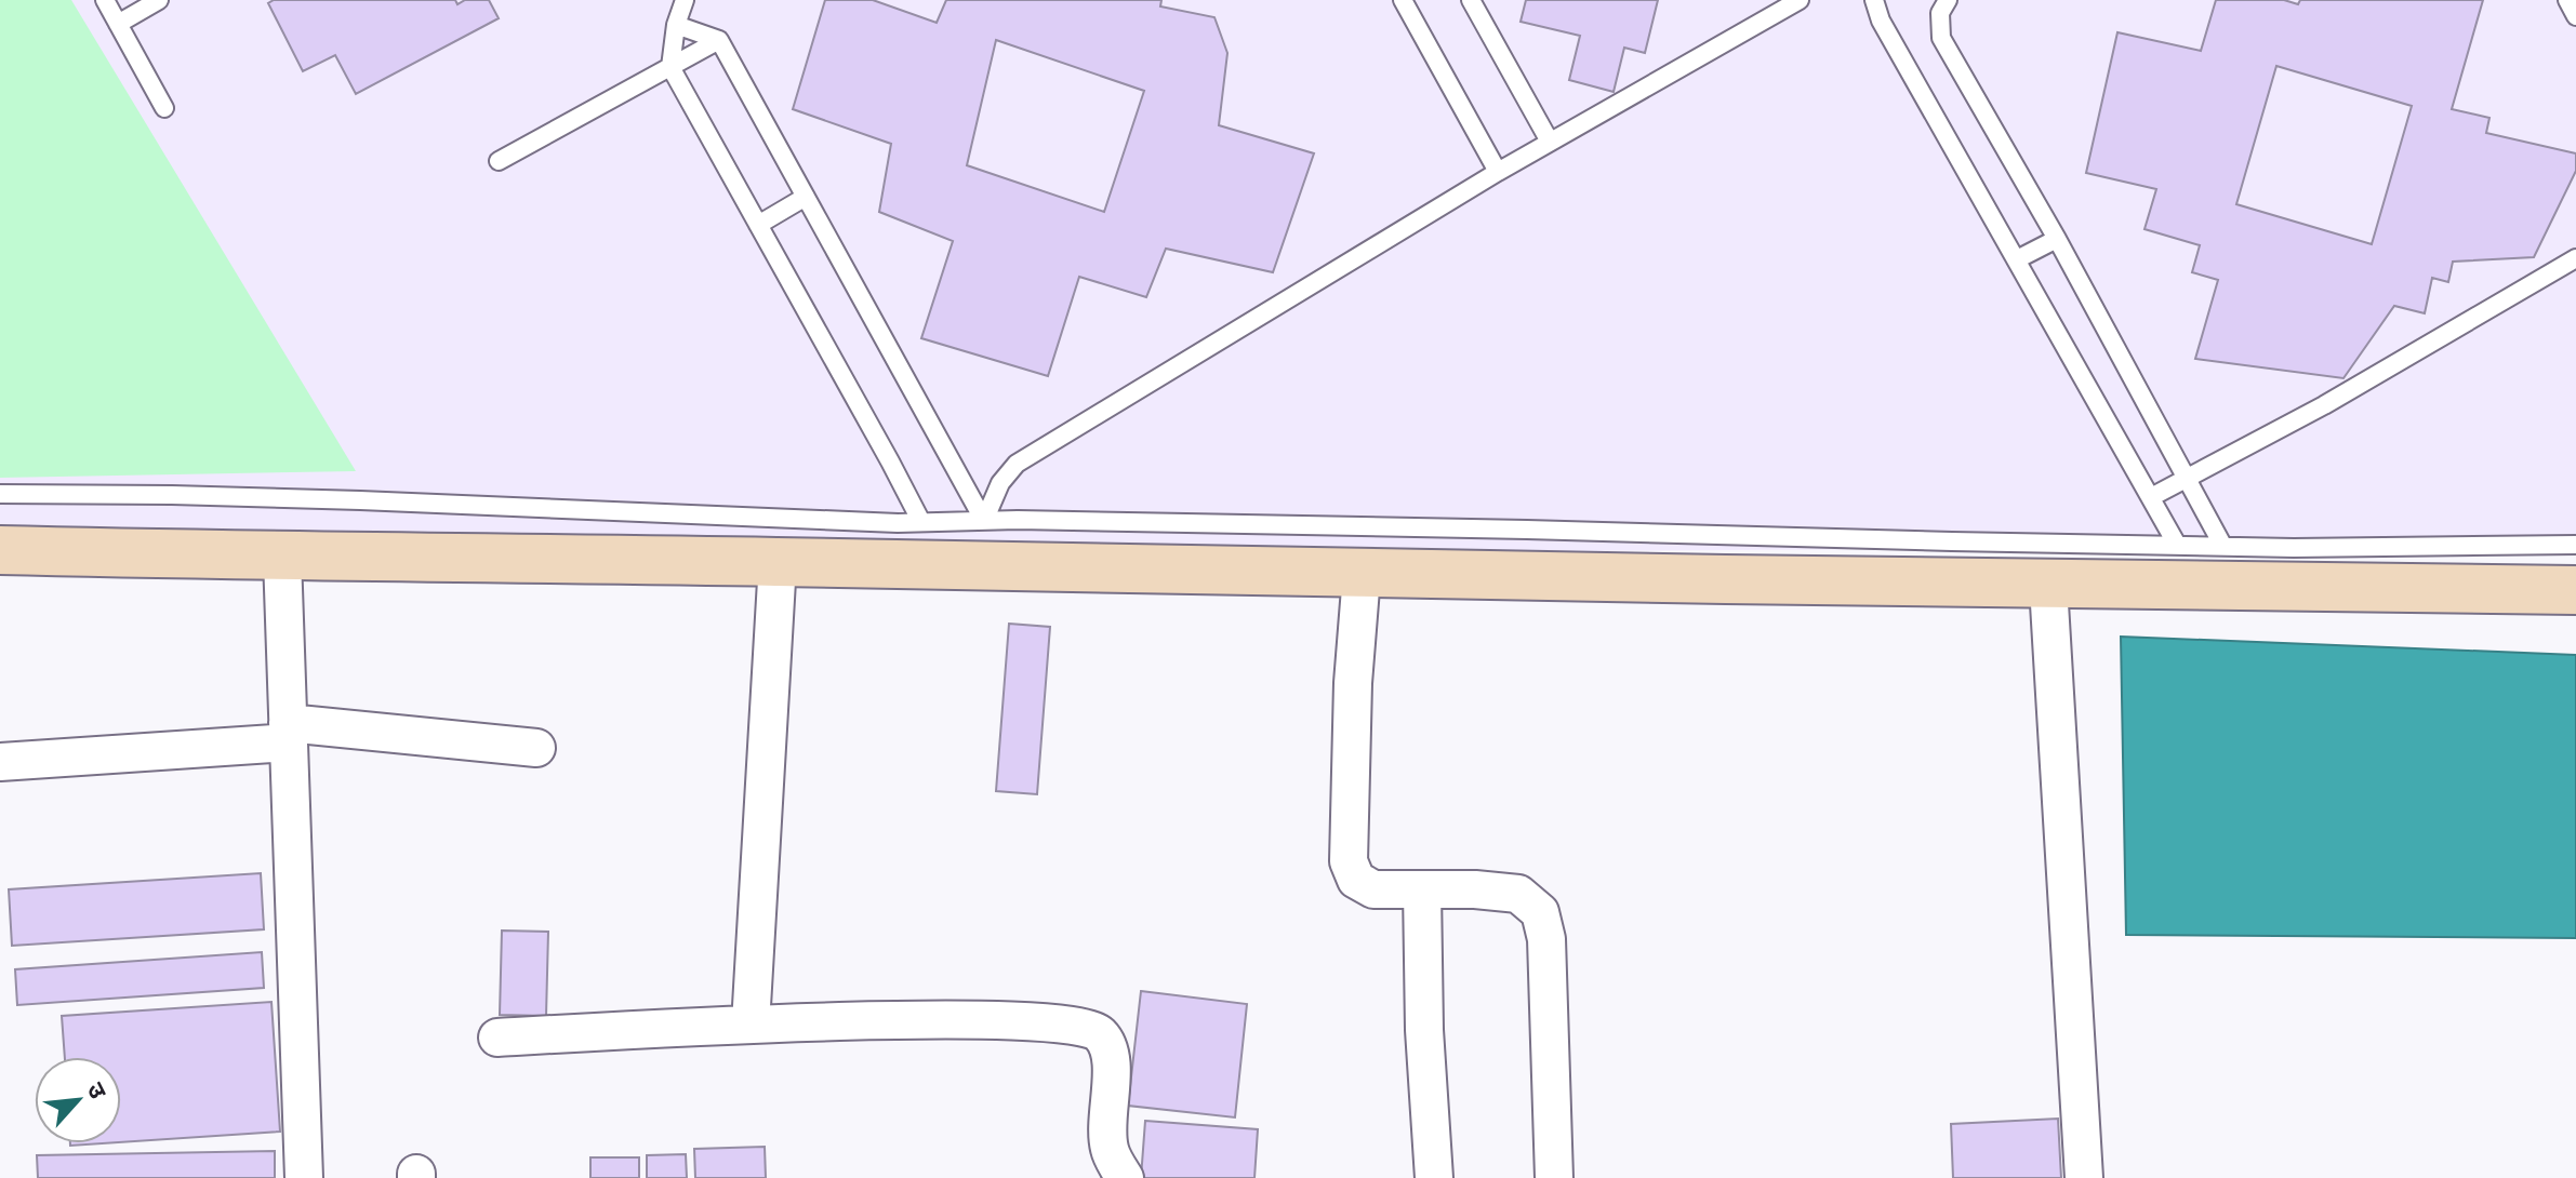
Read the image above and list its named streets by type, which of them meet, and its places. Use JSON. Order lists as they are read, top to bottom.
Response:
{
  "north": "top right"
}
